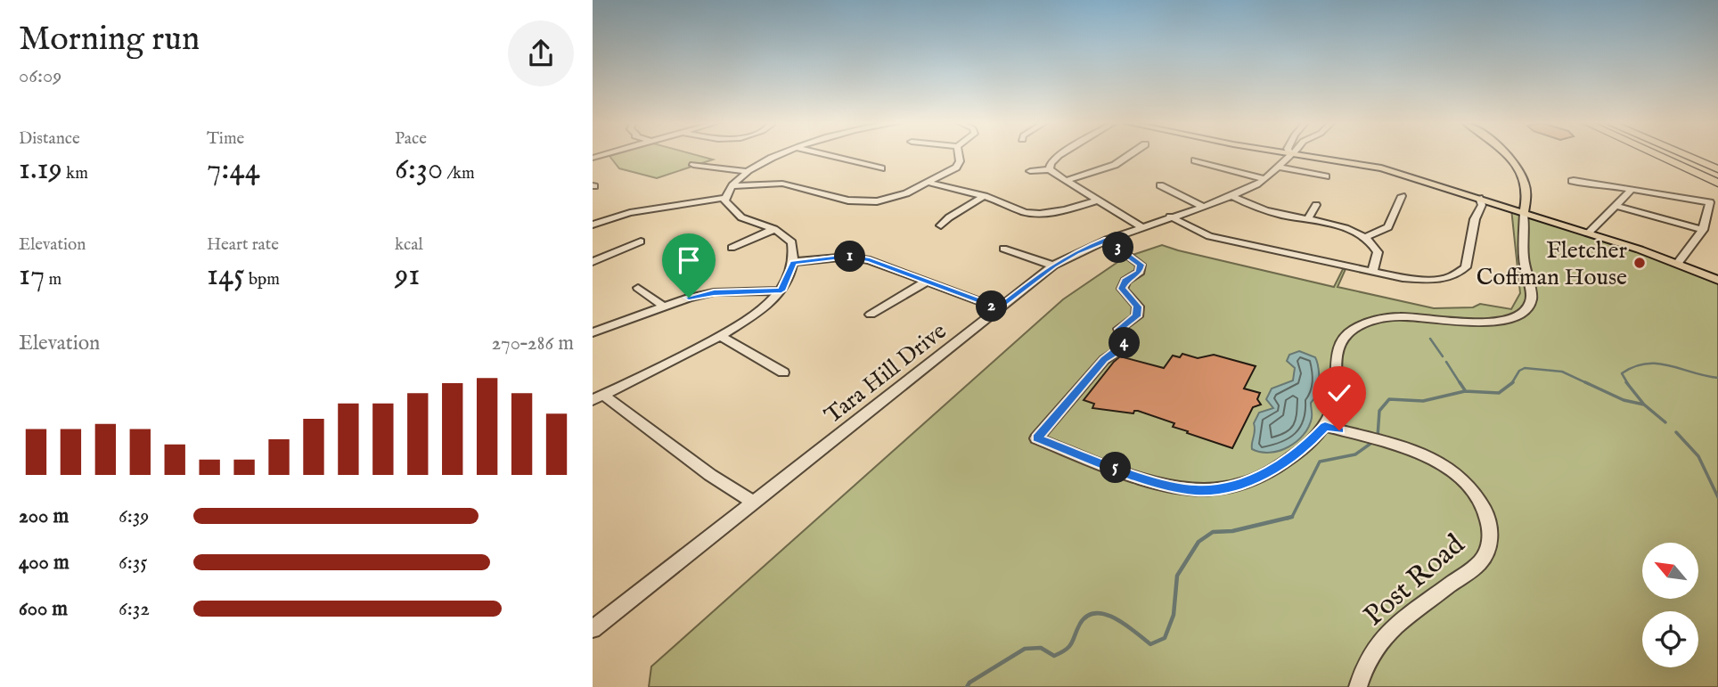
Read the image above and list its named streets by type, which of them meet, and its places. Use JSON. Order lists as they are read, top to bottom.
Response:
{
  "streets": {
    "street": ["Tara Hill Drive", "Post Road"]
  },
  "places": ["Fletcher Coffman House"],
  "north": "top left",
  "page": {
    "heading": ["Morning run", "06:09"],
    "stats": [
      ["Distance", "1.19 km"],
      ["Time", "7:44"],
      ["Pace", "6:30 /km"],
      ["Elevation", "17 m"],
      ["Heart rate", "145 bpm"],
      ["kcal", "91"]
    ],
    "pins": [
      "3",
      "1",
      "2",
      "4",
      "5"
    ],
    "chart": ["Elevation", "270–286 m"],
    "list": [
      {
        "name": "200 m",
        "note": "6:39"
      },
      {
        "name": "400 m",
        "note": "6:35"
      },
      {
        "name": "600 m",
        "note": "6:32"
      }
    ]
  }
}
